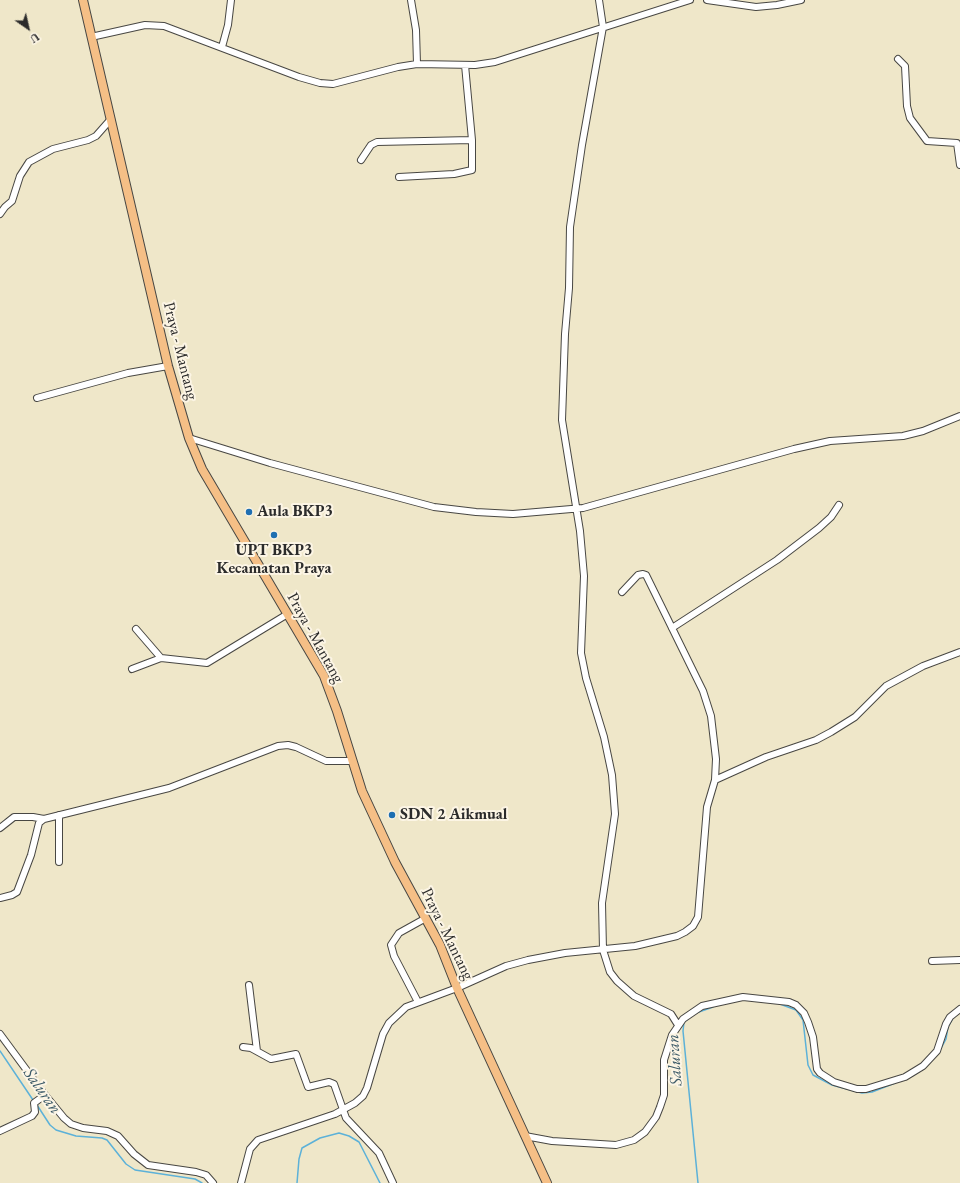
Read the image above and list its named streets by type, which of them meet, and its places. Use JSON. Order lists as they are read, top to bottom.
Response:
{
  "streets": {
    "main road": ["Praya - Mantang"]
  },
  "water": ["Saluran"],
  "places": ["Aula BKP3", "UPT BKP3 Kecamatan Praya", "SDN 2 Aikmual"],
  "north": "bottom right"
}
